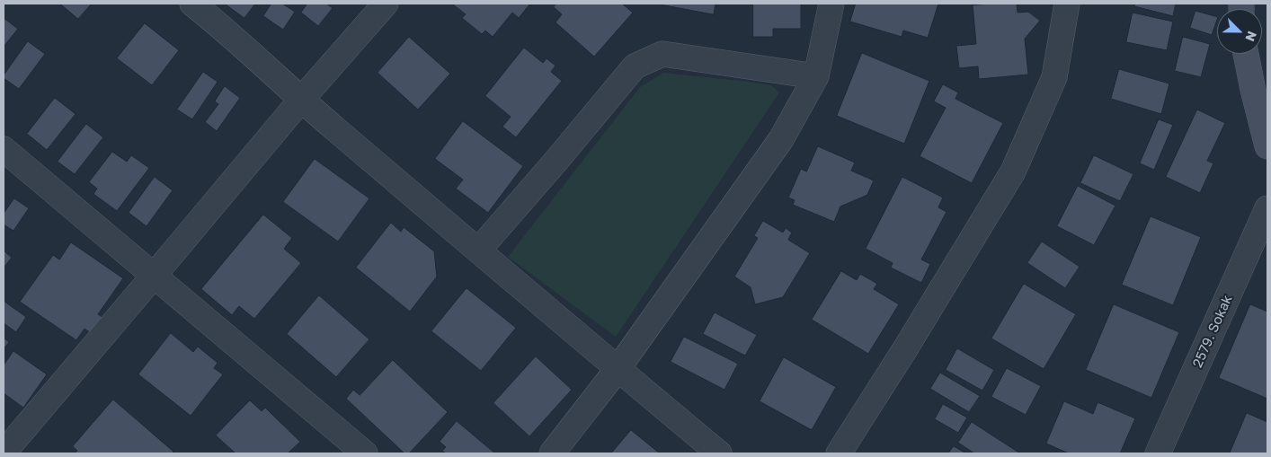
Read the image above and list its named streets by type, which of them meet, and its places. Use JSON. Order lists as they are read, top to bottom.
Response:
{
  "streets": {
    "street": ["2579. Sokak"]
  },
  "north": "bottom right"
}
